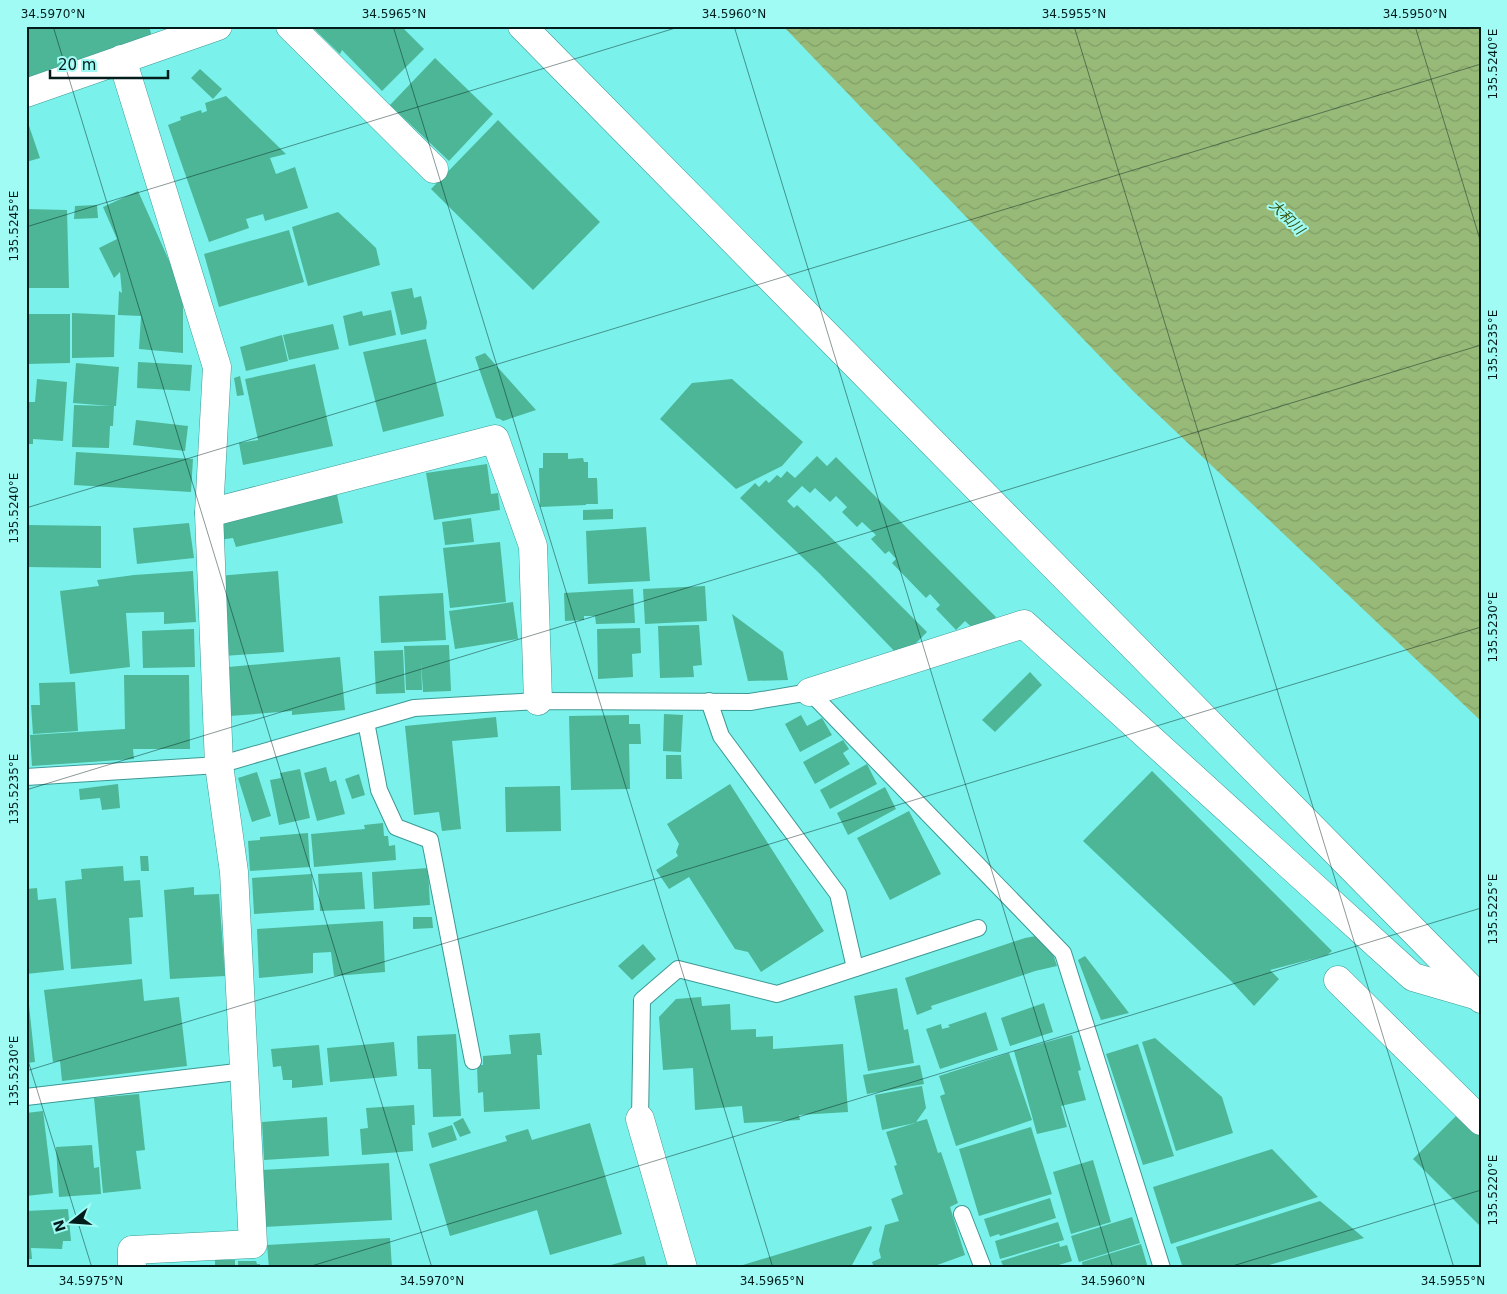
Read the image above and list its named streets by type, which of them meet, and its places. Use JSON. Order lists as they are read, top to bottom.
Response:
{
  "water": ["大和川"],
  "scale_bar": "20 m",
  "north": "left",
  "coordinates": [
    "34.5970°N",
    "34.5965°N",
    "34.5960°N",
    "34.5955°N",
    "34.5950°N",
    "135.5240°E",
    "135.5245°E",
    "135.5235°E",
    "135.5230°E",
    "135.5225°E",
    "135.5220°E",
    "34.5975°N"
  ]
}
